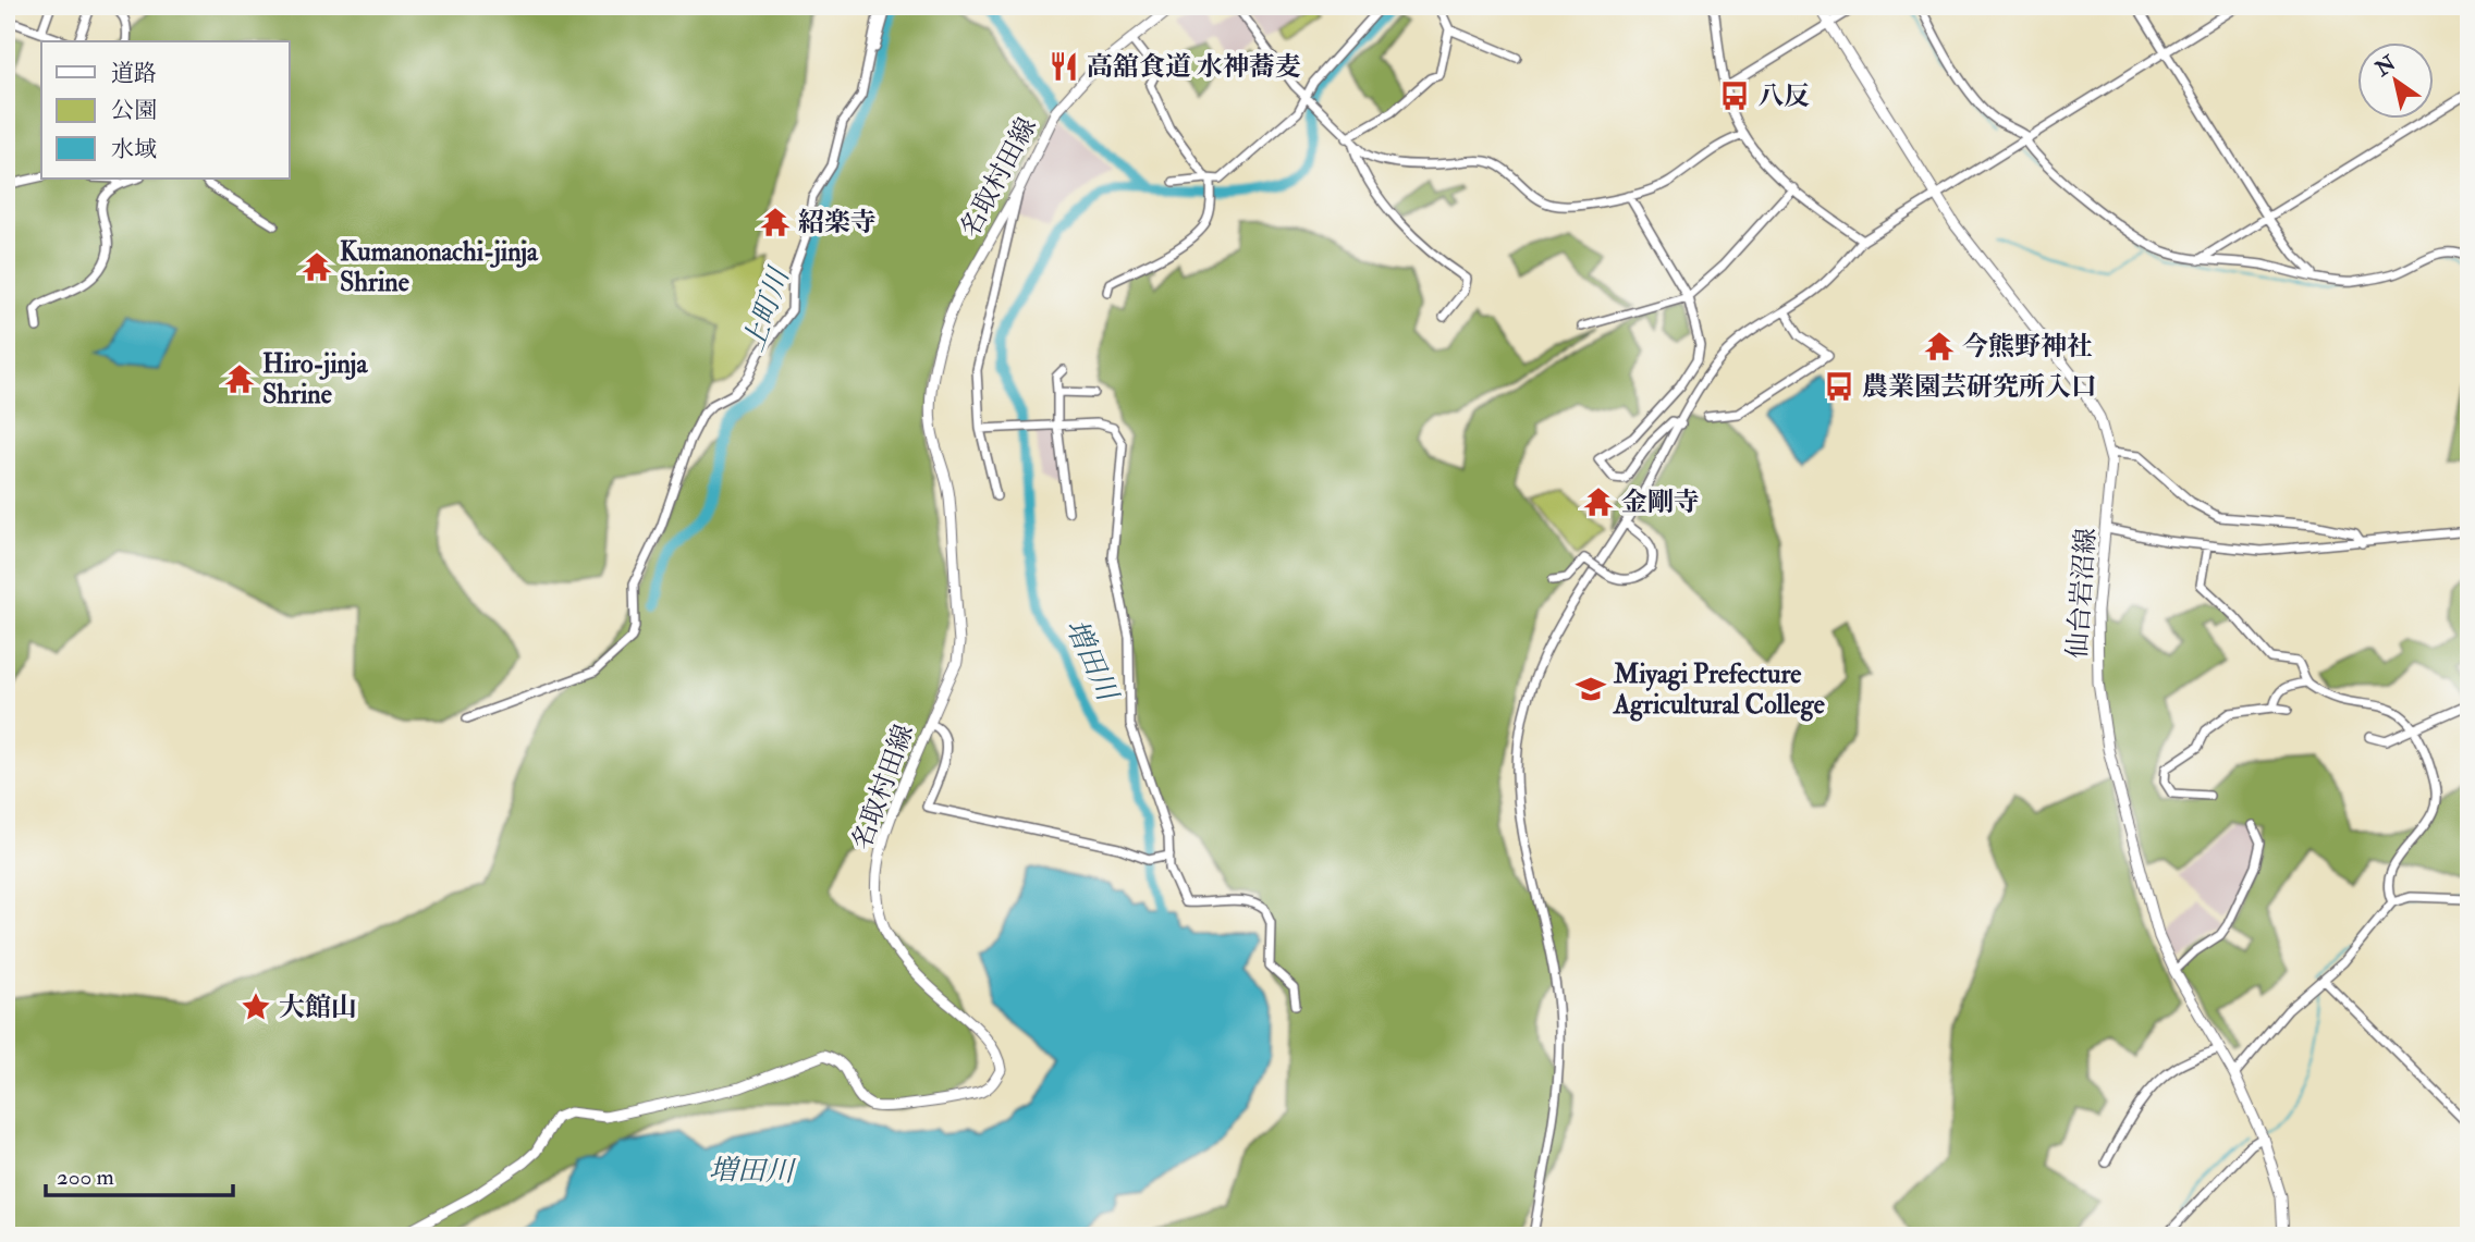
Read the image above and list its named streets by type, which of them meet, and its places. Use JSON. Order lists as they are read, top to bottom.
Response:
{
  "streets": {
    "main road": ["名取村田線", "仙台岩沼線"]
  },
  "water": ["上町川", "増田川"],
  "places": {
    "restaurant": ["高舘食道 水神蕎麦"],
    "bus stop": ["八反", "農業園芸研究所入口"],
    "temple": [
      "紹楽寺",
      "Kumanonachi-jinja Shrine",
      "今熊野神社",
      "Hiro-jinja Shrine",
      "金剛寺"
    ],
    "school or university": ["Miyagi Prefecture Agricultural College"],
    "place": ["大館山"]
  },
  "legend": ["道路", "公園", "水域"],
  "scale_bar": "200 m",
  "north": "top left"
}
